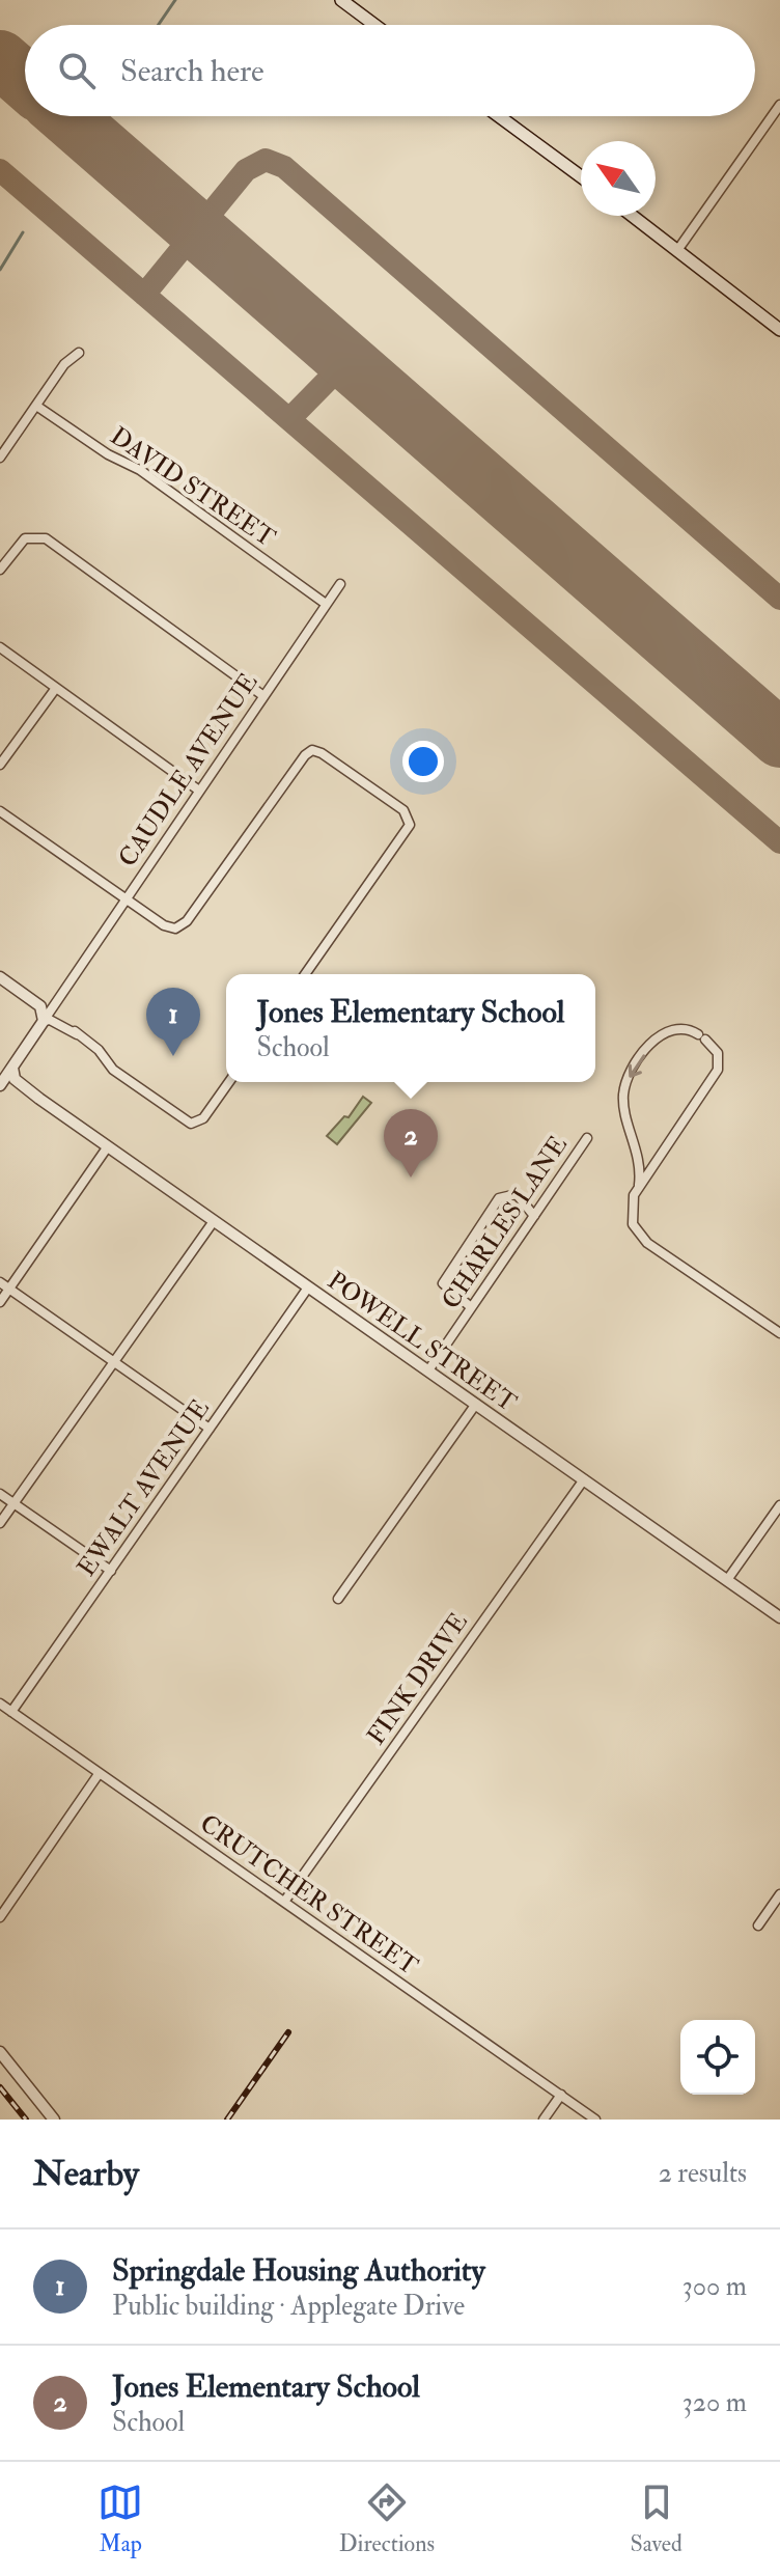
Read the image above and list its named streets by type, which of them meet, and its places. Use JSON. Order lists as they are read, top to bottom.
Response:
{
  "streets": {
    "street": [
      "DAVID STREET",
      "CAUDLE AVENUE",
      "CHARLES LANE",
      "POWELL STREET",
      "EWALT AVENUE",
      "FINK DRIVE",
      "CRUTCHER STREET"
    ]
  },
  "crossings": [
    ["DAVID STREET", "CAUDLE AVENUE"],
    ["CHARLES LANE", "POWELL STREET"],
    ["POWELL STREET", "EWALT AVENUE"],
    ["POWELL STREET", "FINK DRIVE"],
    ["EWALT AVENUE", "CRUTCHER STREET"],
    ["FINK DRIVE", "CRUTCHER STREET"]
  ],
  "north": "top left",
  "page": {
    "search": "Search here",
    "popup": ["Jones Elementary School", "School"],
    "pins": ["1", "2"],
    "heading": ["Nearby", "2 results"],
    "list": [
      {
        "mark": "1",
        "name": "Springdale Housing Authority",
        "note": "Public building · Applegate Drive",
        "value": "300 m"
      },
      {
        "mark": "2",
        "name": "Jones Elementary School",
        "note": "School",
        "value": "320 m"
      }
    ],
    "nav": ["Map", "Directions", "Saved"]
  }
}
